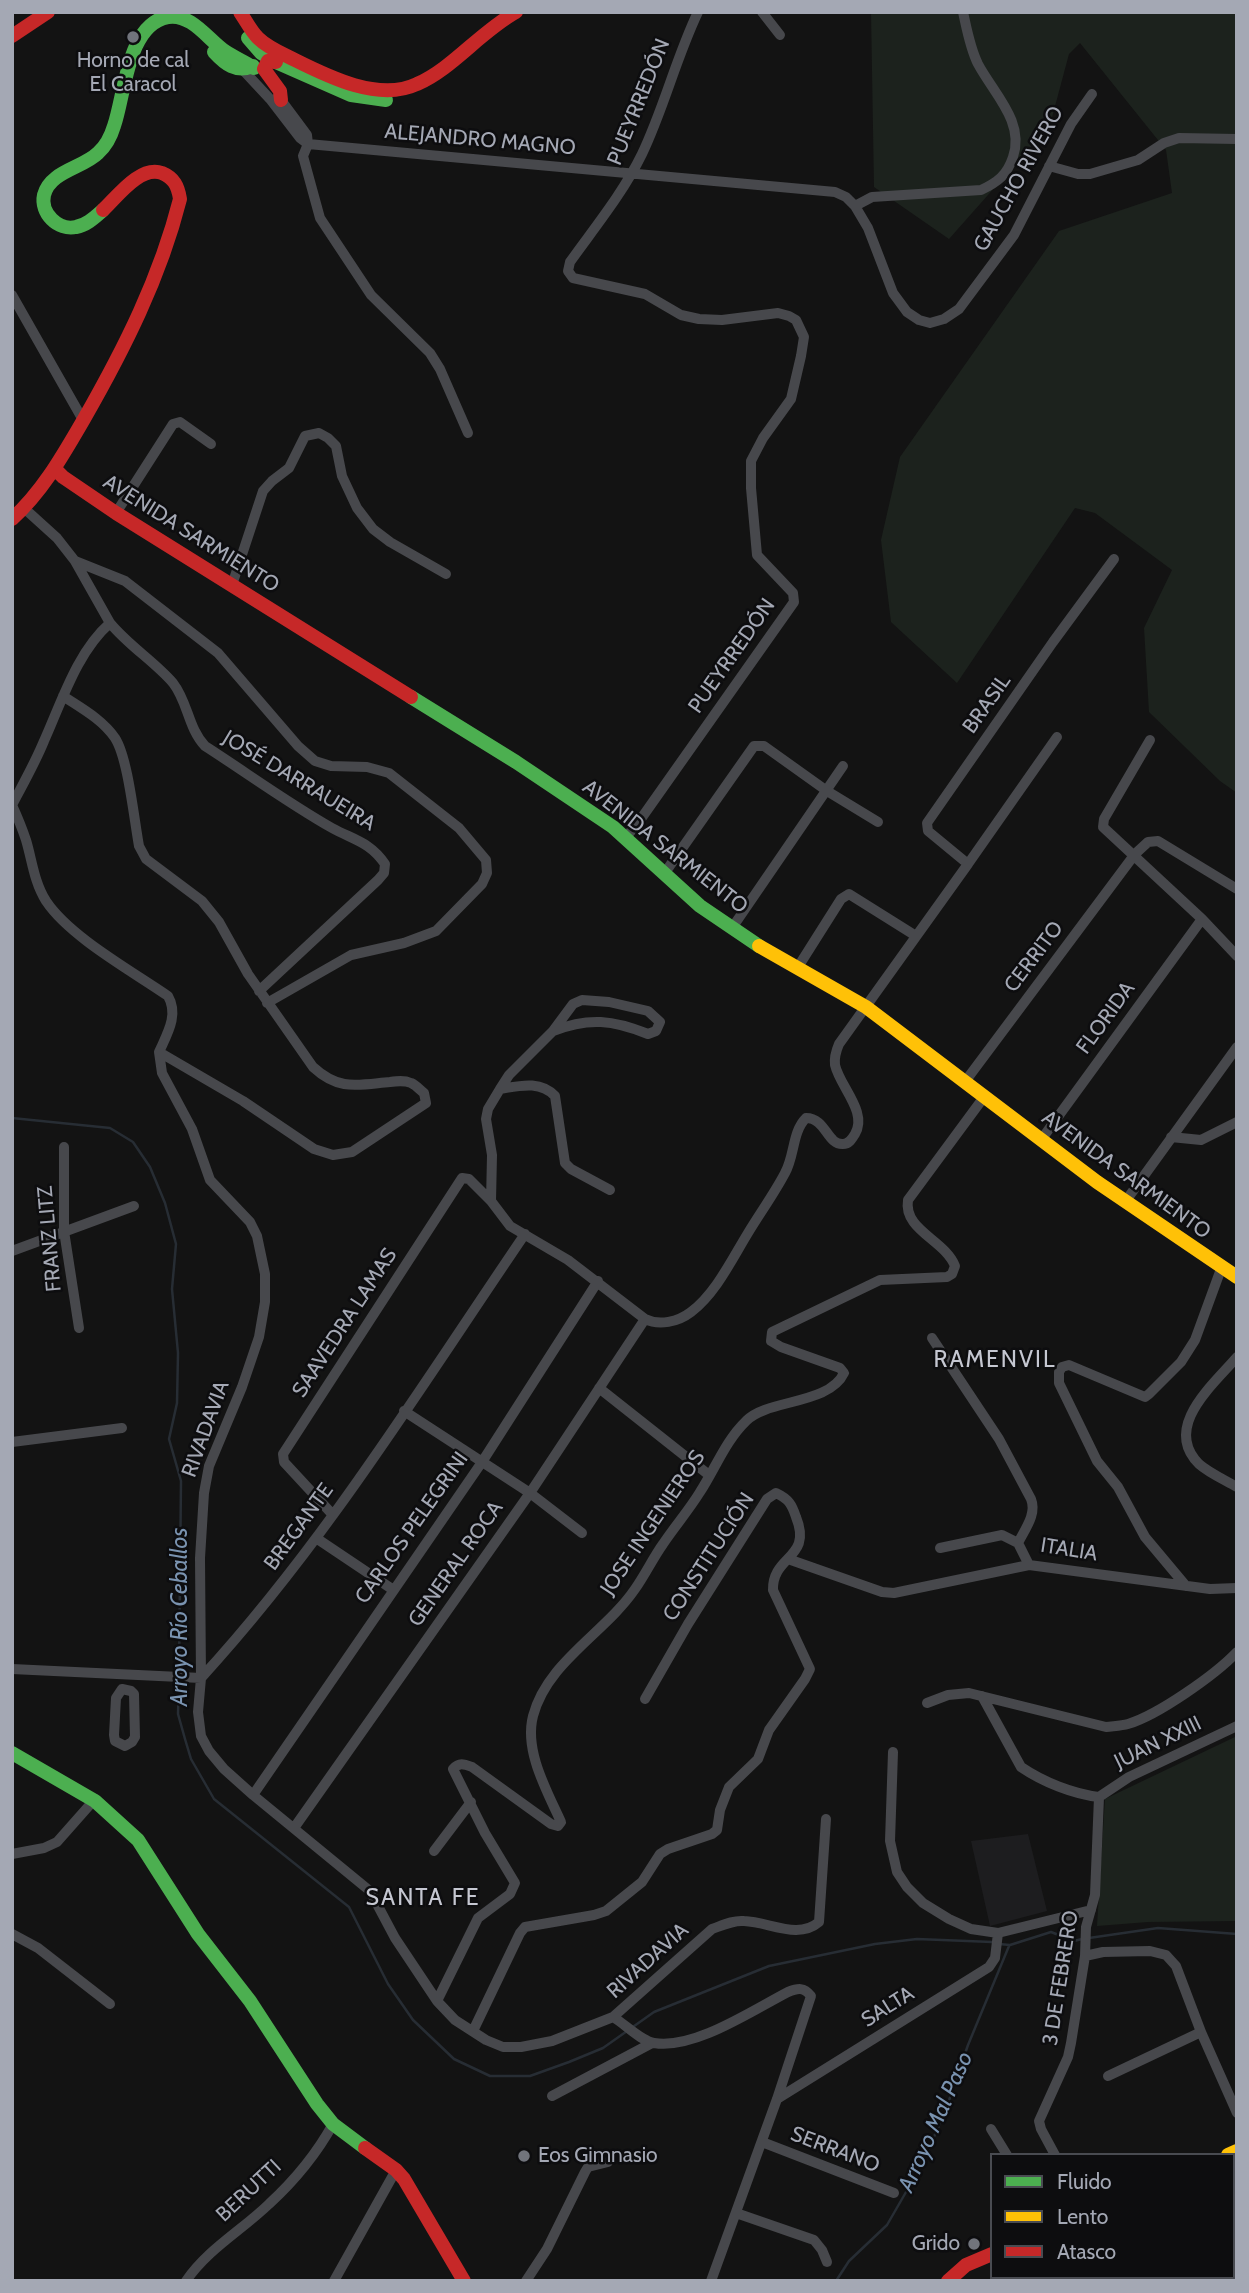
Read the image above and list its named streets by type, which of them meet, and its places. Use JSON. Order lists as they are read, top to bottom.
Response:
{
  "streets": {
    "street": [
      "PUEYRREDÓN",
      "ALEJANDRO MAGNO",
      "GAUCHO RIVERO",
      "AVENIDA SARMIENTO",
      "BRASIL",
      "JOSÉ DARRAUEIRA",
      "CERRITO",
      "FLORIDA",
      "FRANZ LITZ",
      "SAAVEDRA LAMAS",
      "RIVADAVIA",
      "JOSE INGENIEROS",
      "BREGANTE",
      "CARLOS PELEGRINI",
      "ITALIA",
      "CONSTITUCIÓN",
      "GENERAL ROCA",
      "JUAN XXIII",
      "3 DE FEBRERO",
      "SALTA",
      "SERRANO",
      "BERUTTI"
    ]
  },
  "crossings": [
    ["PUEYRREDÓN", "ALEJANDRO MAGNO"],
    ["PUEYRREDÓN", "AVENIDA SARMIENTO"],
    ["ALEJANDRO MAGNO", "GAUCHO RIVERO"],
    ["AVENIDA SARMIENTO", "CERRITO"],
    ["AVENIDA SARMIENTO", "FLORIDA"],
    ["AVENIDA SARMIENTO", "JOSE INGENIEROS"],
    ["SAAVEDRA LAMAS", "BREGANTE"],
    ["RIVADAVIA", "JOSE INGENIEROS"],
    ["RIVADAVIA", "BREGANTE"],
    ["RIVADAVIA", "CARLOS PELEGRINI"],
    ["RIVADAVIA", "CONSTITUCIÓN"],
    ["RIVADAVIA", "GENERAL ROCA"],
    ["JUAN XXIII", "3 DE FEBRERO"]
  ],
  "districts": ["RAMENVIL", "SANTA FE"],
  "water": ["Arroyo Río Ceballos", "Arroyo Mal Paso"],
  "places": ["Horno de cal El Caracol", "Eos Gimnasio", "Grido"],
  "legend": ["Fluido", "Lento", "Atasco"]
}
